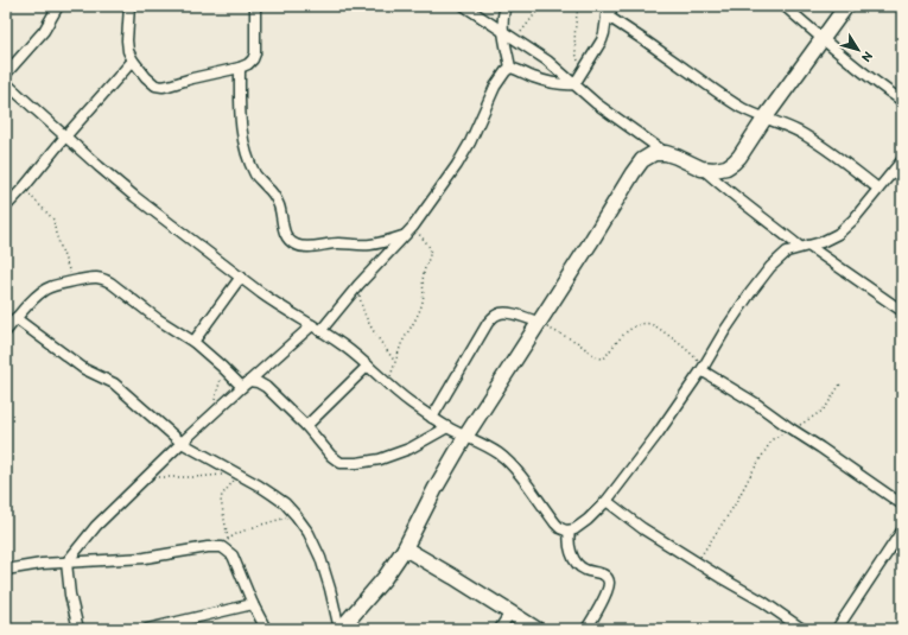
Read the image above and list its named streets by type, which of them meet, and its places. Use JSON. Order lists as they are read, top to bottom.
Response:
{
  "north": "bottom right"
}
